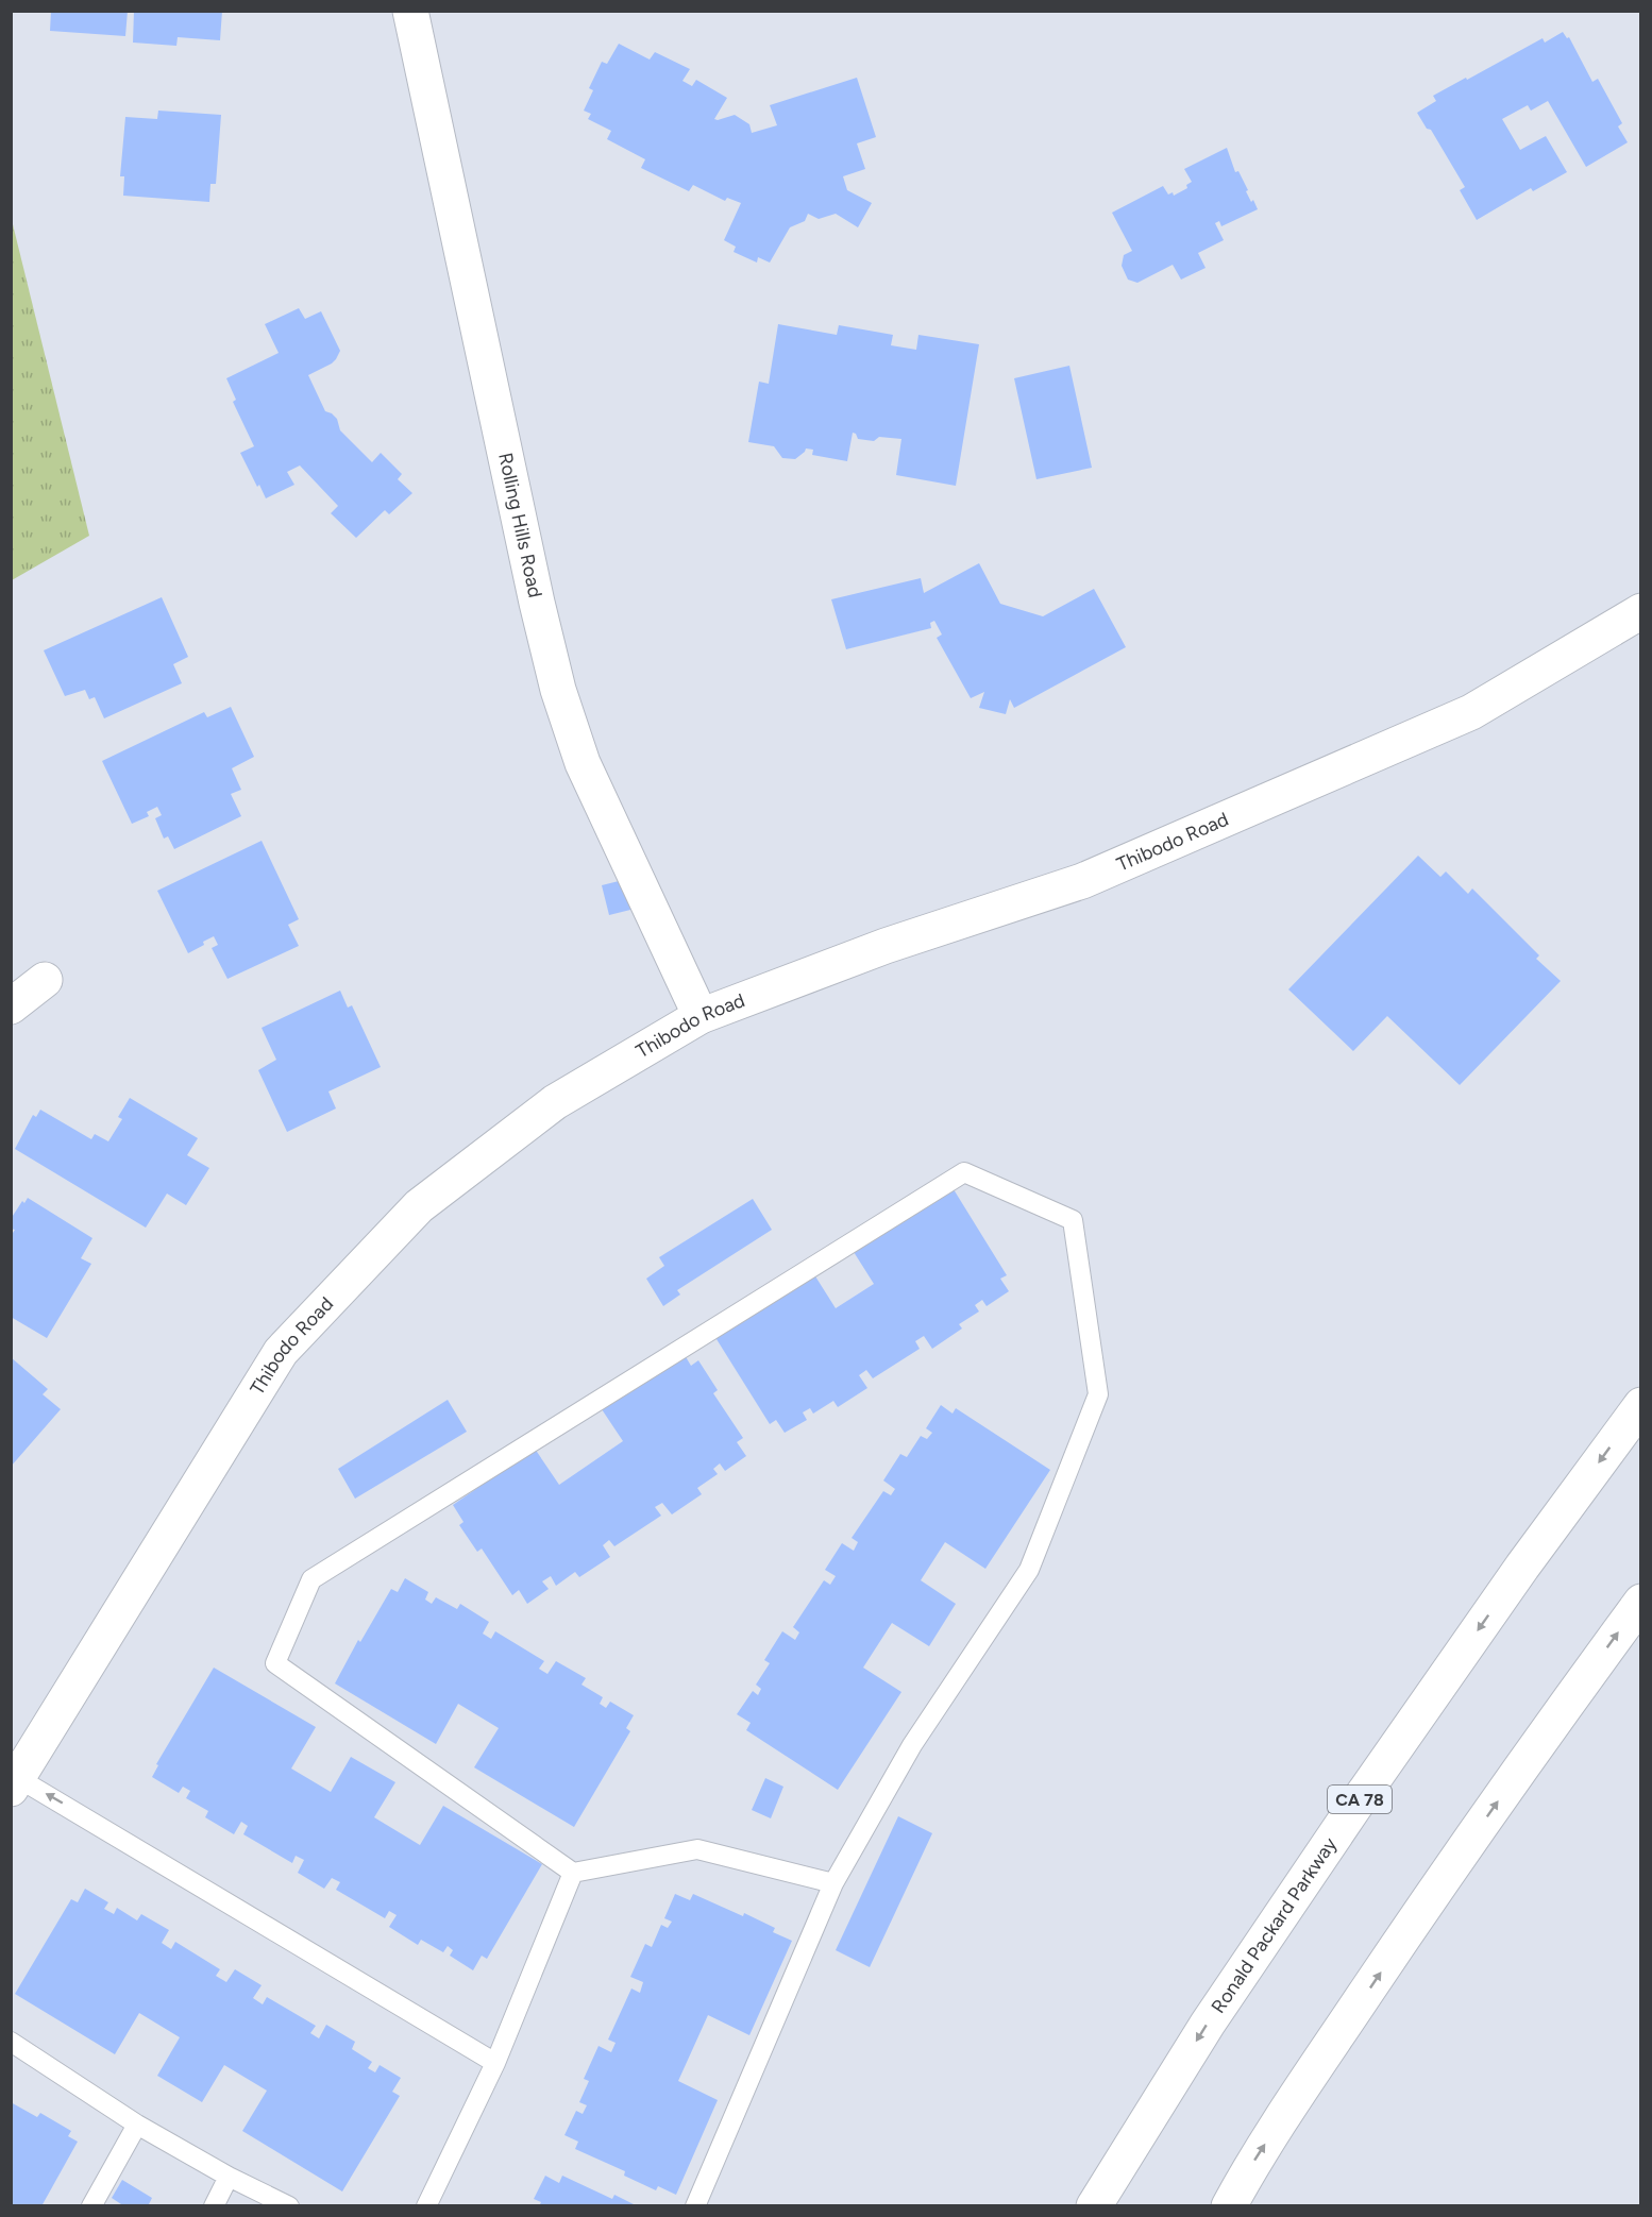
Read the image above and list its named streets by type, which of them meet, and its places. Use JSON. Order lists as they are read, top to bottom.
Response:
{
  "streets": {
    "main road": [
      "Rolling Hills Road",
      "Thibodo Road",
      "CA 78",
      "Ronald Packard Parkway"
    ]
  },
  "crossings": [
    ["Rolling Hills Road", "Thibodo Road"]
  ]
}
